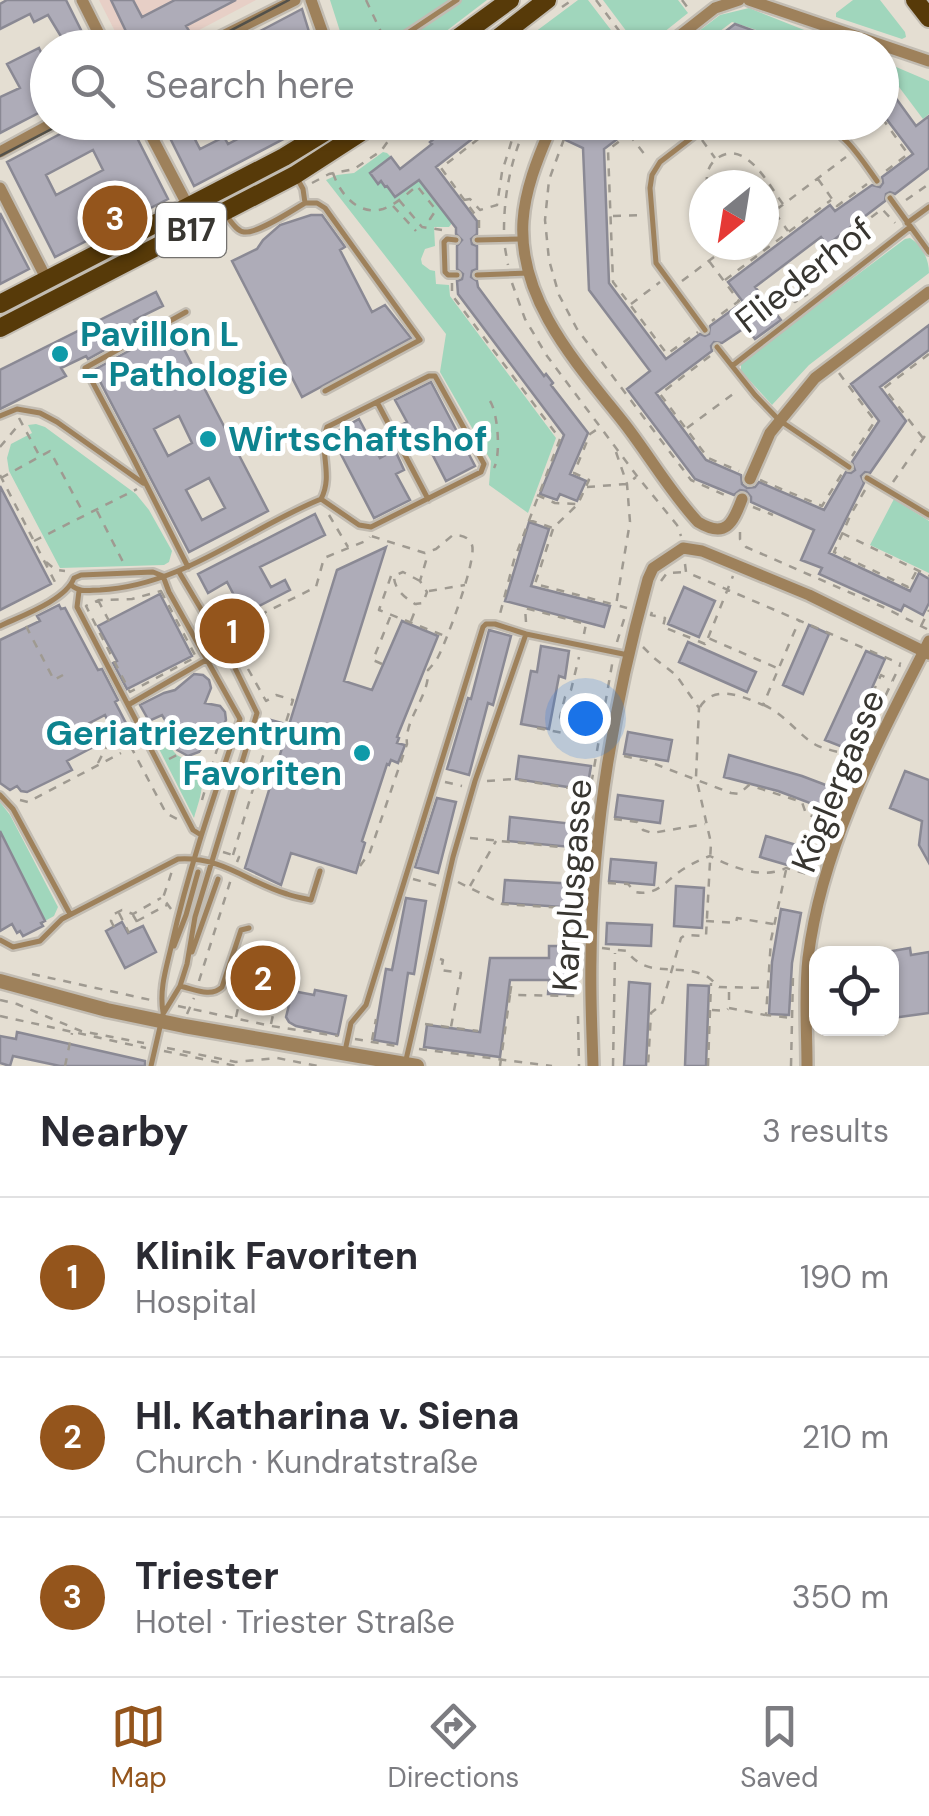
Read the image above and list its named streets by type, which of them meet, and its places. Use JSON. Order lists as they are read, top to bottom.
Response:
{
  "streets": {
    "main road": ["B17"],
    "street": ["Köglergasse", "Karplusgasse"],
    "lane": ["Fliederhof"]
  },
  "crossings": [
    ["Köglergasse", "Karplusgasse"]
  ],
  "places": ["Pavillon L - Pathologie", "Wirtschaftshof", "Geriatriezentrum Favoriten"],
  "north": "bottom left",
  "page": {
    "search": "Search here",
    "pins": ["3", "1", "2"],
    "heading": ["Nearby", "3 results"],
    "list": [
      {
        "mark": "1",
        "name": "Klinik Favoriten",
        "note": "Hospital",
        "value": "190 m"
      },
      {
        "mark": "2",
        "name": "Hl. Katharina v. Siena",
        "note": "Church · Kundratstraße",
        "value": "210 m"
      },
      {
        "mark": "3",
        "name": "Triester",
        "note": "Hotel · Triester Straße",
        "value": "350 m"
      }
    ],
    "nav": ["Map", "Directions", "Saved"]
  }
}
